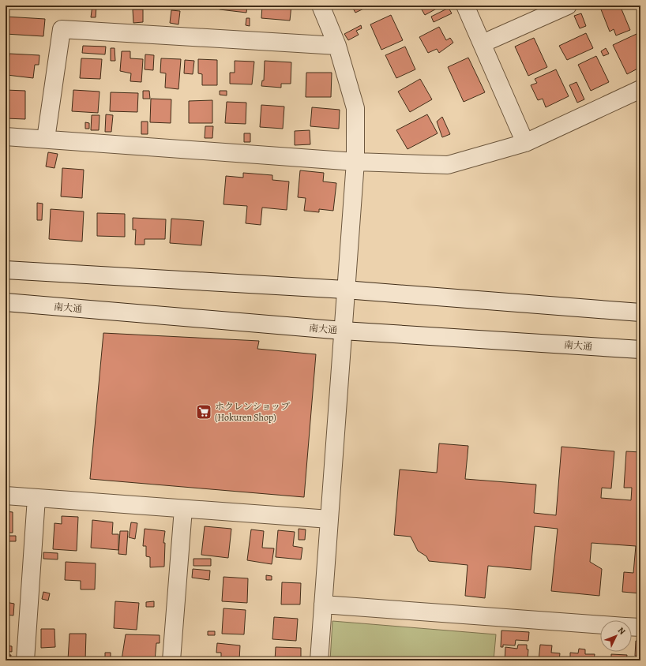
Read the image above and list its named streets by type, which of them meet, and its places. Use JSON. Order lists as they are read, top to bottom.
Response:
{
  "streets": {
    "street": ["南大通"]
  },
  "places": {
    "supermarket": ["ホクレンショップ (Hokuren Shop)"]
  },
  "north": "top right"
}
